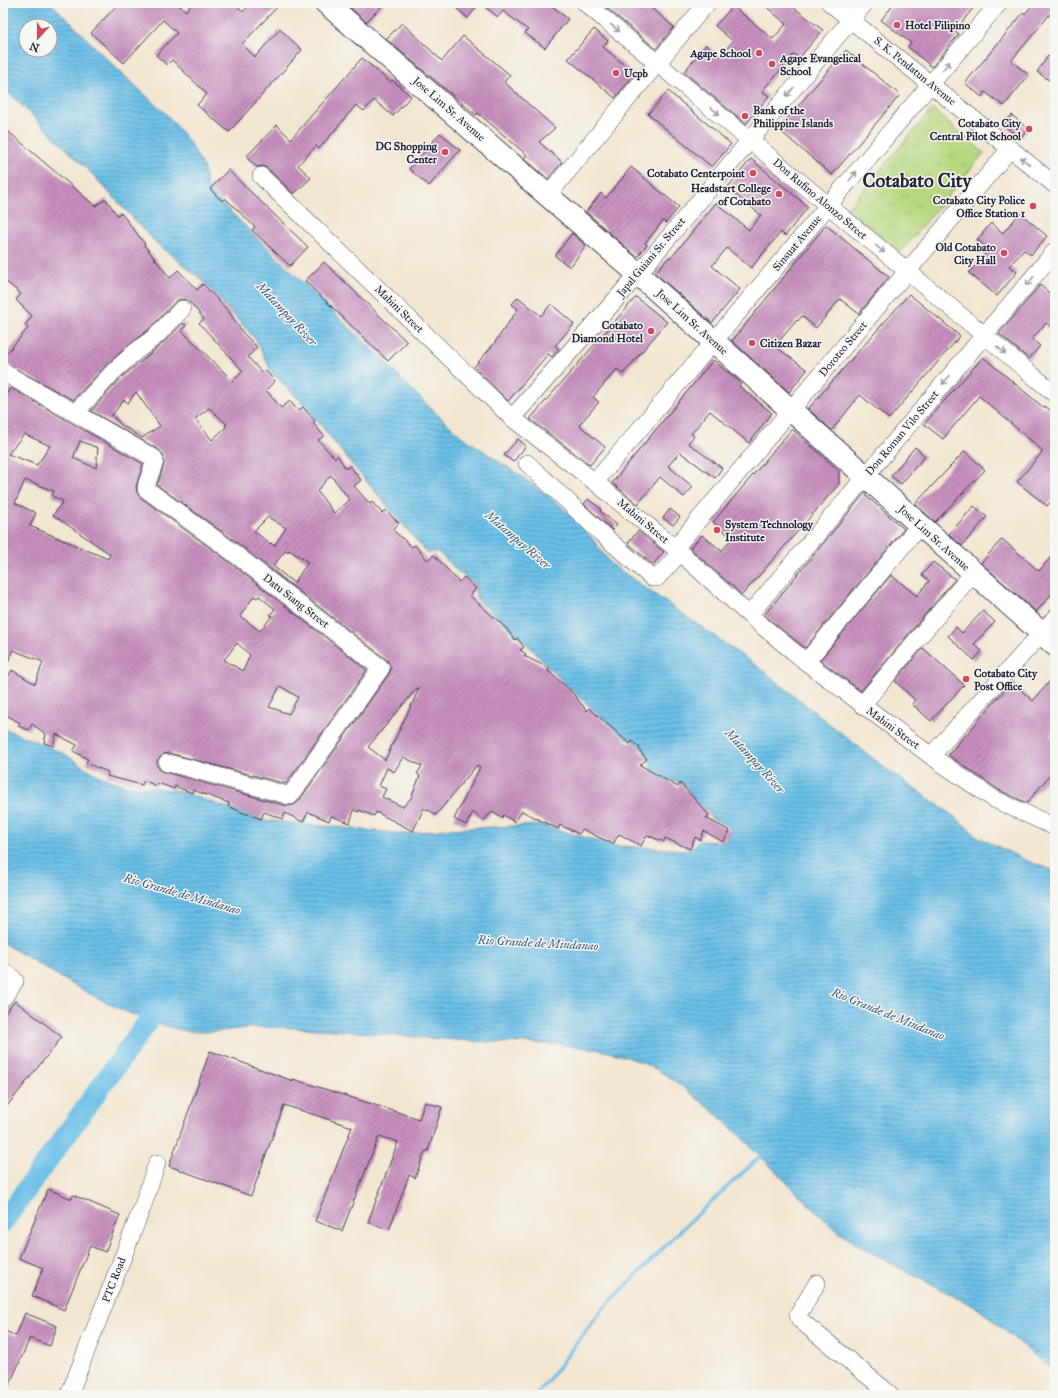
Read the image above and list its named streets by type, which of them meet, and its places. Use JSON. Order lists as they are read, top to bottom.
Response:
{
  "streets": {
    "main road": ["Jose Lim Sr. Avenue"],
    "street": [
      "S. K. Pendatun Avenue",
      "Don Rufino Alonzo Street",
      "Sinsuat Avenue",
      "Japal Guiani Sr. Street",
      "Mabini Street",
      "Doroteo Street",
      "Don Roman Vilo Street",
      "Datu Siang Street",
      "PTC Road"
    ]
  },
  "crossings": [
    ["S. K. Pendatun Avenue", "Sinsuat Avenue"],
    ["S. K. Pendatun Avenue", "Japal Guiani Sr. Street"],
    ["S. K. Pendatun Avenue", "Doroteo Street"],
    ["Jose Lim Sr. Avenue", "Sinsuat Avenue"],
    ["Jose Lim Sr. Avenue", "Japal Guiani Sr. Street"],
    ["Jose Lim Sr. Avenue", "Doroteo Street"],
    ["Jose Lim Sr. Avenue", "Don Roman Vilo Street"],
    ["Don Rufino Alonzo Street", "Sinsuat Avenue"],
    ["Don Rufino Alonzo Street", "Japal Guiani Sr. Street"],
    ["Don Rufino Alonzo Street", "Doroteo Street"],
    ["Don Rufino Alonzo Street", "Don Roman Vilo Street"],
    ["Sinsuat Avenue", "Mabini Street"],
    ["Japal Guiani Sr. Street", "Mabini Street"],
    ["Mabini Street", "Doroteo Street"],
    ["Mabini Street", "Don Roman Vilo Street"]
  ],
  "one_way": ["Don Rufino Alonzo Street", "Sinsuat Avenue", "Don Roman Vilo Street"],
  "districts": ["Cotabato City"],
  "water": ["Matampay River", "Rio Grande de Mindanao"],
  "places": [
    "Hotel Filipino",
    "Agape School",
    "Agape Evangelical School",
    "Ucpb",
    "Bank of the Philippine Islands",
    "Cotabato City Central Pilot School",
    "DC Shopping Center",
    "Cotabato Centerpoint",
    "Headstart College of Cotabato",
    "Cotabato City Police Office Station 1",
    "Old Cotabato City Hall",
    "Cotabato Diamond Hotel",
    "Citizen Bazar",
    "System Technology Institute",
    "Cotabato City Post Office"
  ],
  "north": "bottom"
}
